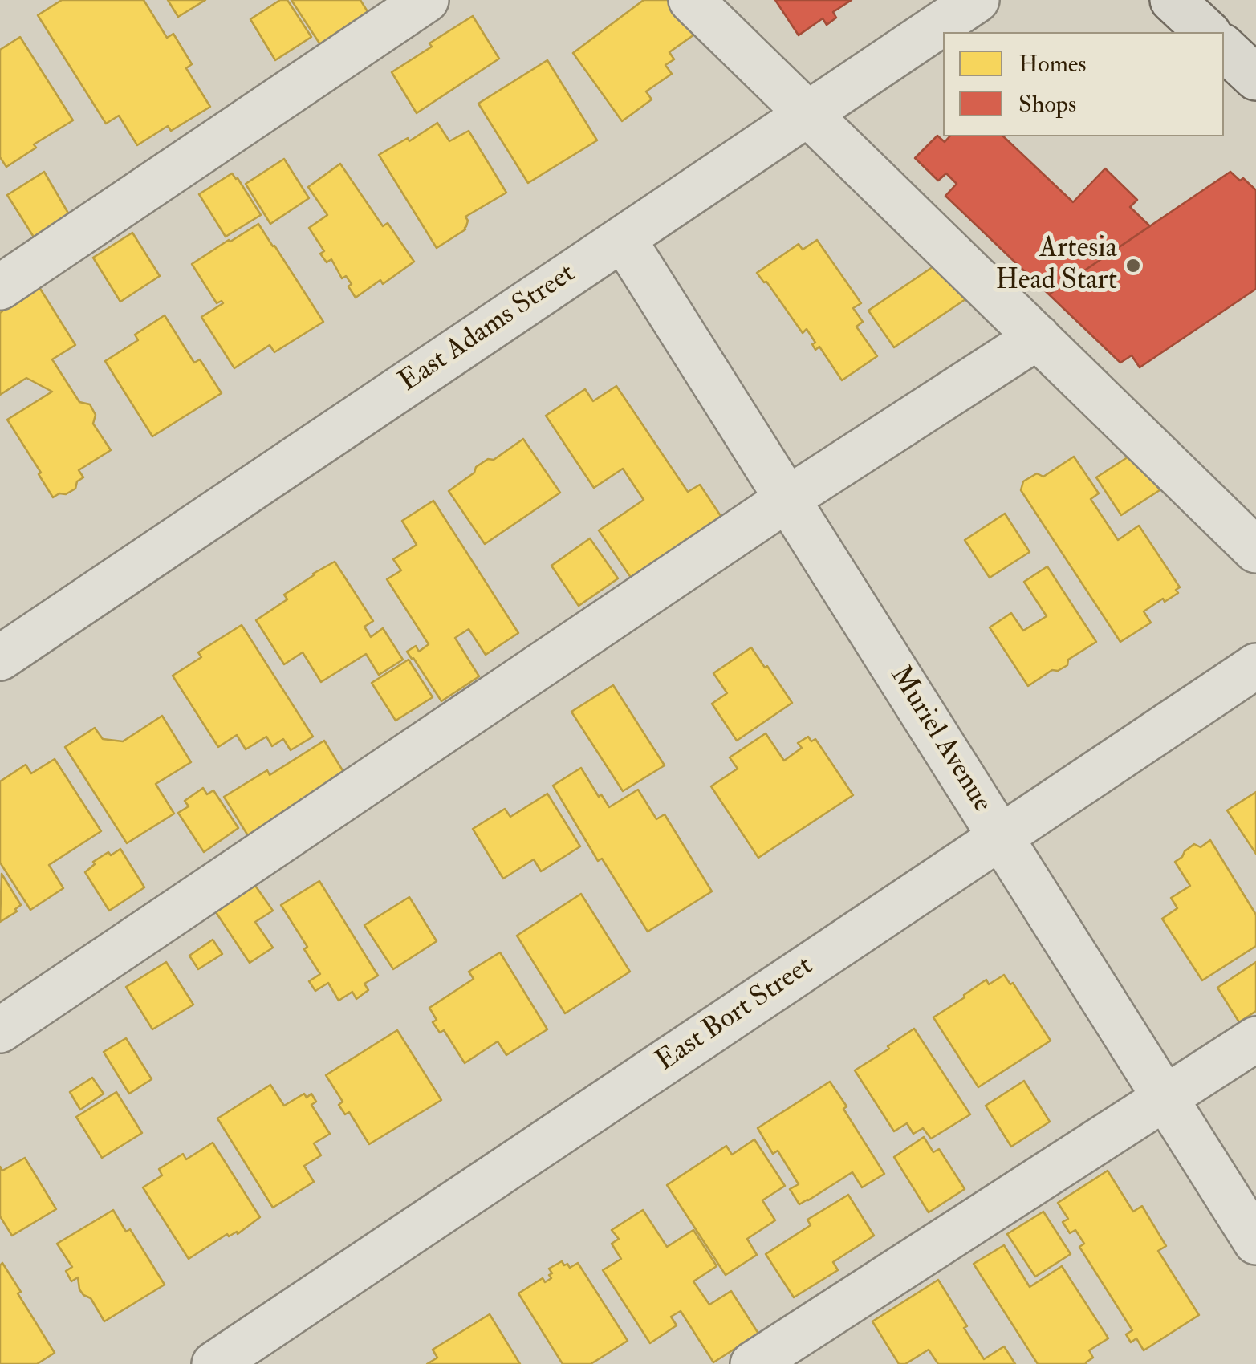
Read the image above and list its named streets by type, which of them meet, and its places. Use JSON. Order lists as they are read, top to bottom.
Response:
{
  "streets": {
    "street": ["East Adams Street", "Muriel Avenue", "East Bort Street"]
  },
  "crossings": [
    ["East Adams Street", "Muriel Avenue"],
    ["Muriel Avenue", "East Bort Street"]
  ],
  "places": ["Artesia Head Start"],
  "legend": ["Homes", "Shops"]
}
